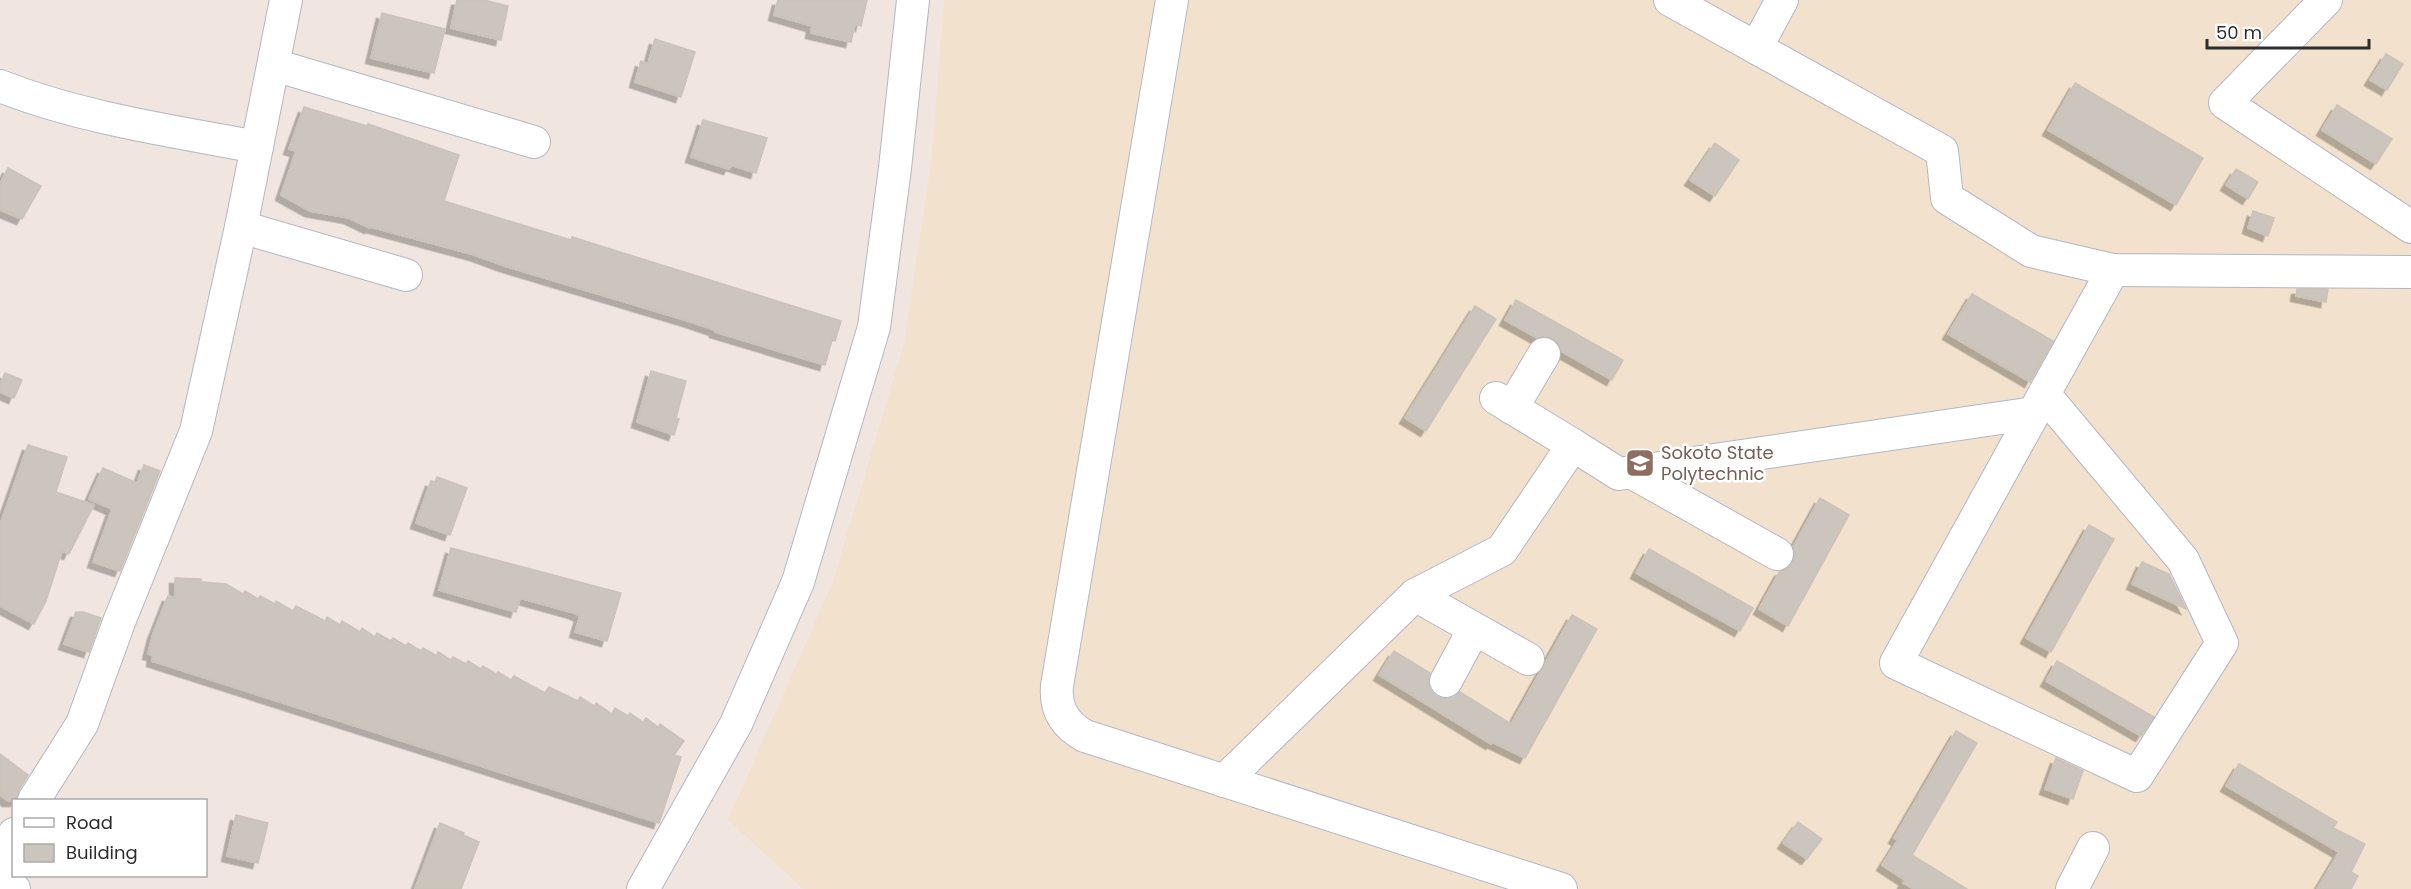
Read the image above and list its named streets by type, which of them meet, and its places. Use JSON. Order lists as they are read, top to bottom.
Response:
{
  "places": {
    "school or university": ["Sokoto State Polytechnic"]
  },
  "legend": ["Road", "Building"],
  "scale_bar": "50 m"
}
